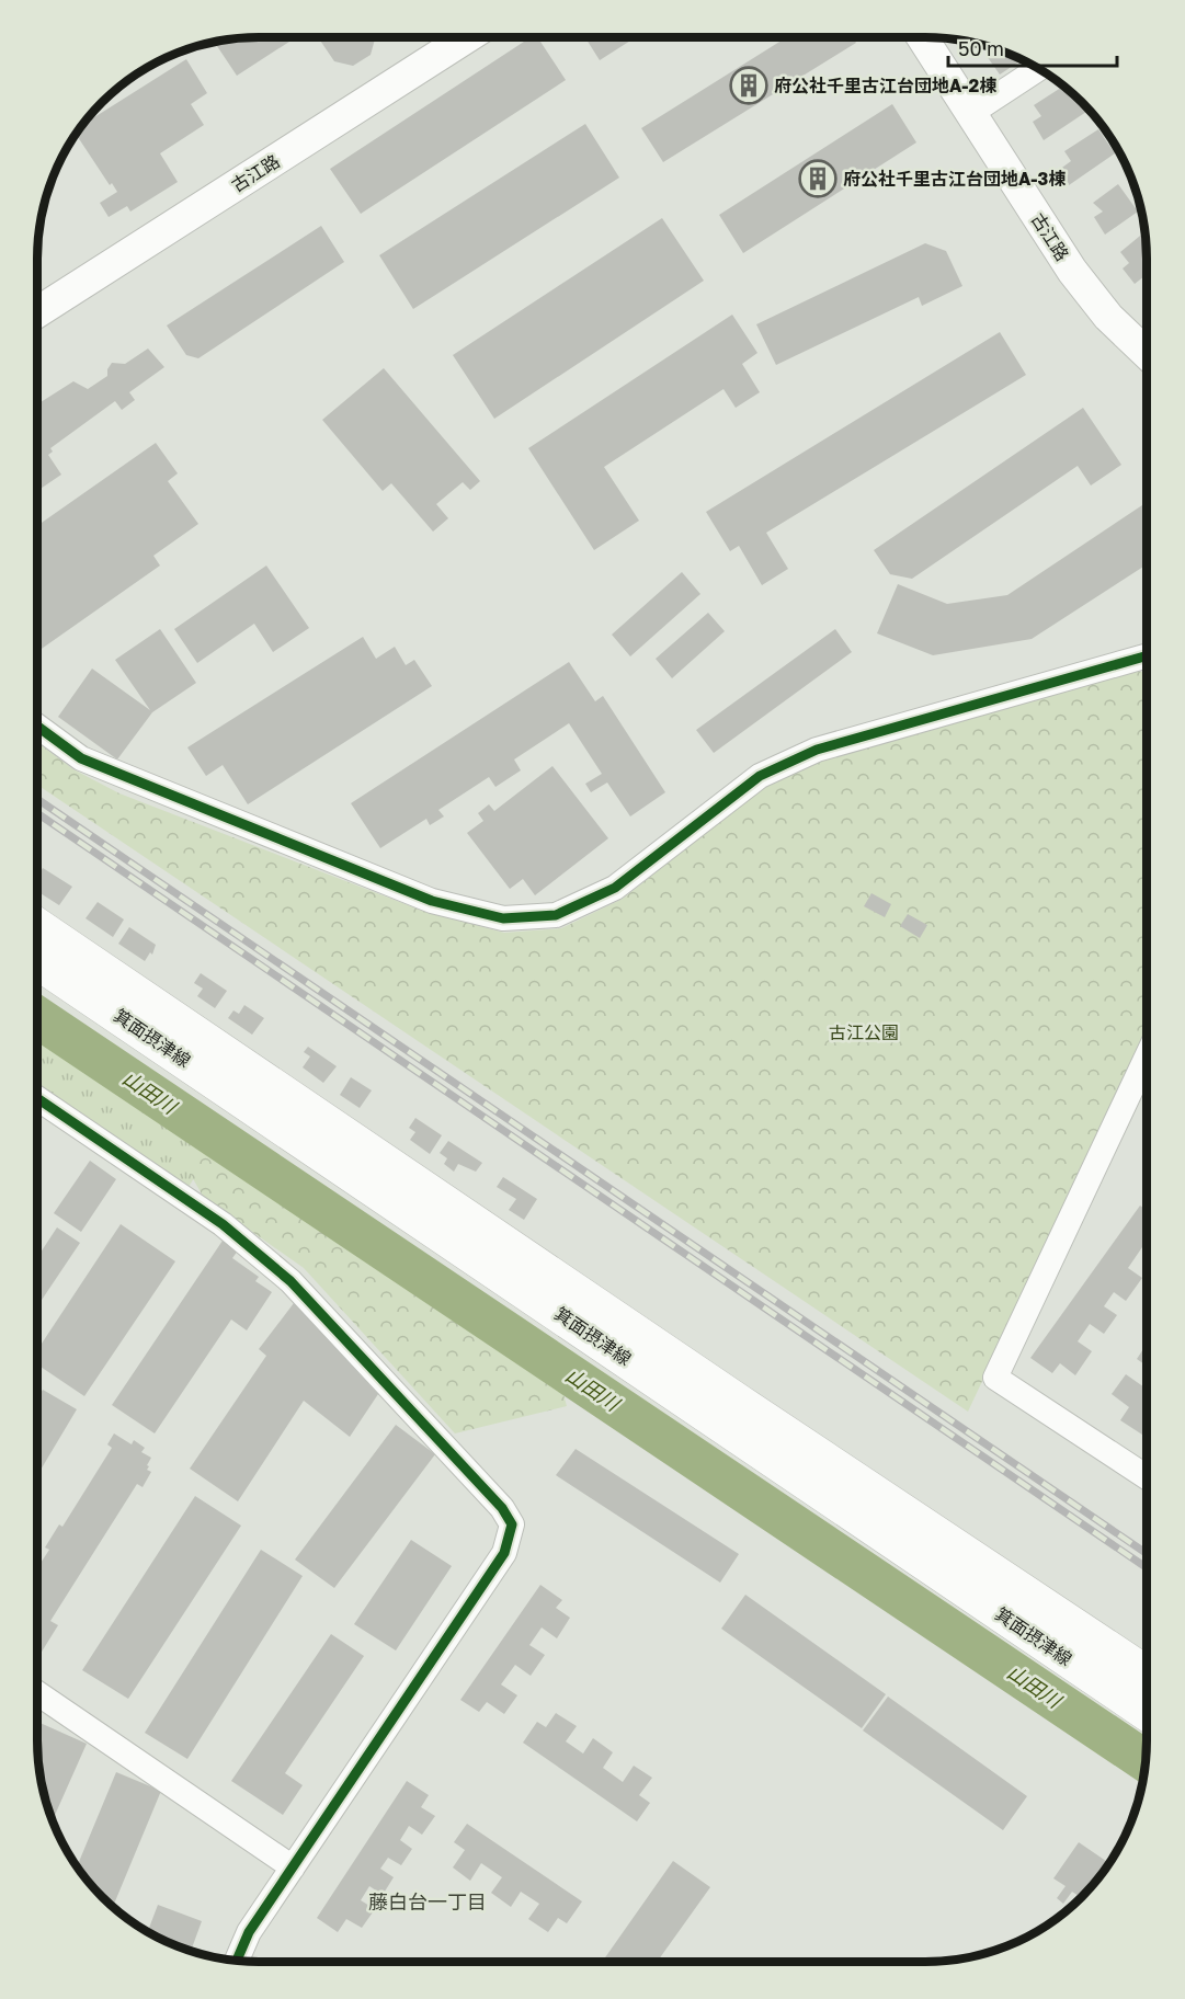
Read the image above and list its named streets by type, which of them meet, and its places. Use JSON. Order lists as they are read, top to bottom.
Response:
{
  "streets": {
    "main road": ["箕面摂津線"],
    "street": ["古江路"]
  },
  "districts": ["藤白台一丁目"],
  "water": ["山田川"],
  "parks": ["古江公園"],
  "places": {
    "building": ["府公社千里古江台団地A-2棟", "府公社千里古江台団地A-3棟"]
  },
  "scale_bar": "50 m"
}
